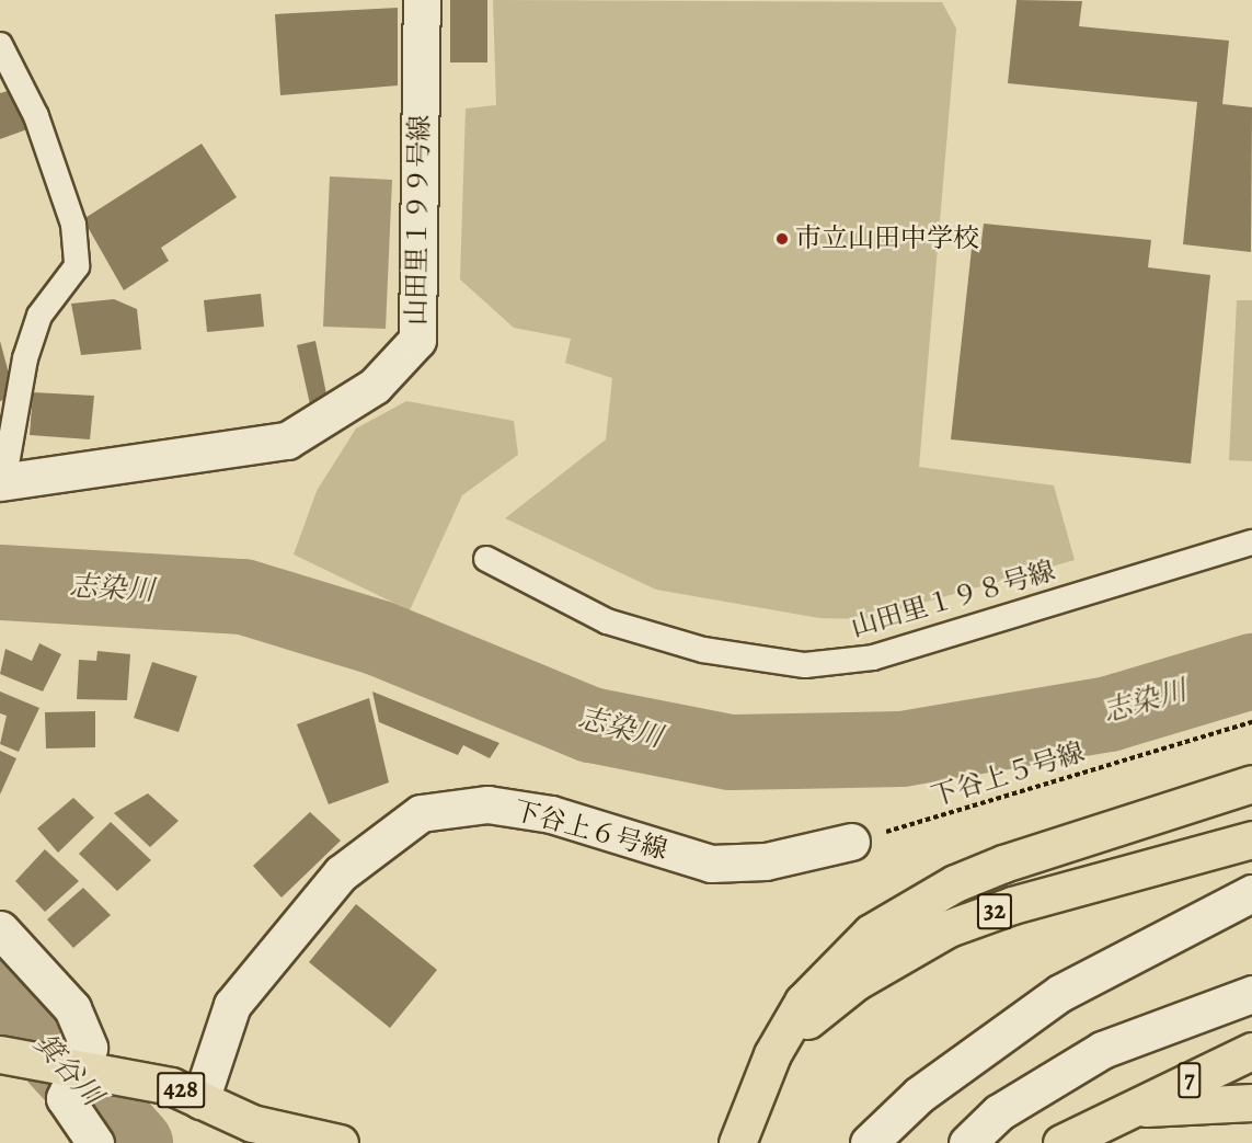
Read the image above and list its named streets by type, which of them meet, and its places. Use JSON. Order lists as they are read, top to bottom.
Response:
{
  "streets": {
    "highway": ["32", "7", "428"],
    "street": ["山田里１９９号線", "下谷上６号線"],
    "lane": ["山田里１９８号線"],
    "path": ["下谷上５号線"]
  },
  "crossings": [
    ["下谷上５号線", "下谷上６号線"],
    ["下谷上６号線", "428"]
  ],
  "water": ["志染川", "箕谷川"],
  "places": ["市立山田中学校"]
}
